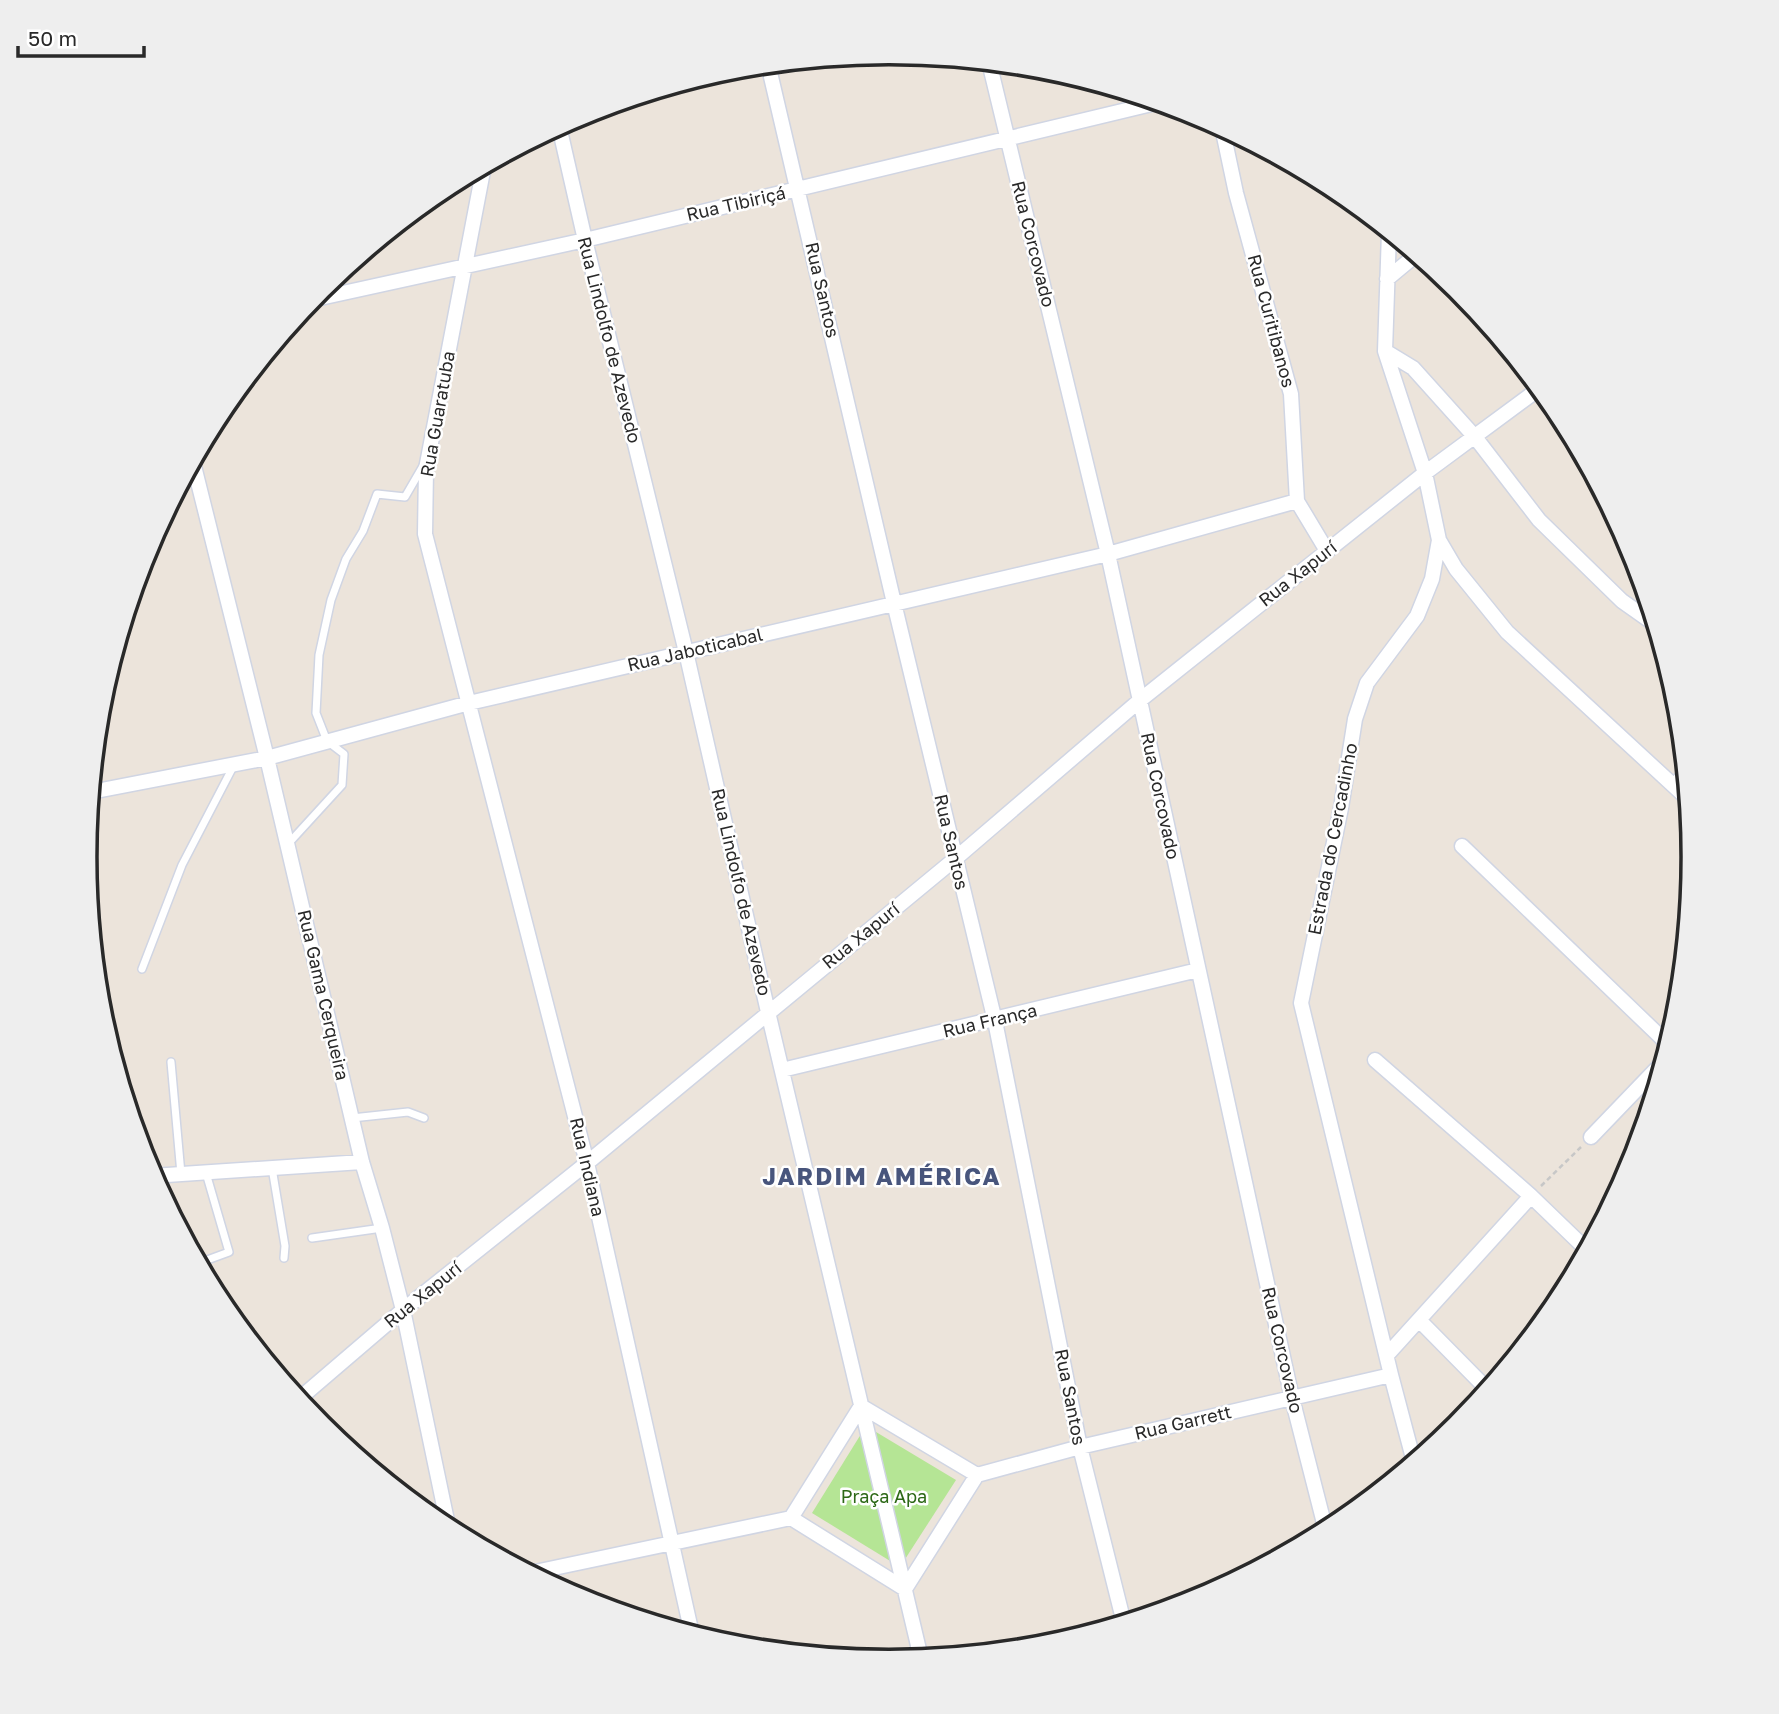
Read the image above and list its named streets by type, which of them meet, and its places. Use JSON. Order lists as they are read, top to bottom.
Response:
{
  "streets": {
    "street": [
      "Rua Tibiriçá",
      "Rua Corcovado",
      "Rua Santos",
      "Rua Curitibanos",
      "Rua Lindolfo de Azevedo",
      "Rua Guaratuba",
      "Rua Xapurí",
      "Rua Jaboticabal",
      "Estrada do Cercadinho",
      "Rua Gama Cerqueira",
      "Rua França",
      "Rua Indiana",
      "Rua Garrett"
    ]
  },
  "crossings": [
    ["Rua Tibiriçá", "Rua Corcovado"],
    ["Rua Tibiriçá", "Rua Santos"],
    ["Rua Tibiriçá", "Rua Lindolfo de Azevedo"],
    ["Rua Tibiriçá", "Rua Guaratuba"],
    ["Rua Corcovado", "Rua Xapurí"],
    ["Rua Corcovado", "Rua Jaboticabal"],
    ["Rua Corcovado", "Rua França"],
    ["Rua Corcovado", "Rua Garrett"],
    ["Rua Santos", "Rua Xapurí"],
    ["Rua Santos", "Rua Jaboticabal"],
    ["Rua Santos", "Rua França"],
    ["Rua Santos", "Rua Garrett"],
    ["Rua Curitibanos", "Rua Xapurí"],
    ["Rua Curitibanos", "Rua Jaboticabal"],
    ["Rua Lindolfo de Azevedo", "Rua Xapurí"],
    ["Rua Lindolfo de Azevedo", "Rua Jaboticabal"],
    ["Rua Lindolfo de Azevedo", "Rua França"],
    ["Rua Guaratuba", "Rua Jaboticabal"],
    ["Rua Guaratuba", "Rua Indiana"],
    ["Rua Xapurí", "Estrada do Cercadinho"],
    ["Rua Xapurí", "Rua Gama Cerqueira"],
    ["Rua Xapurí", "Rua Indiana"],
    ["Rua Jaboticabal", "Rua Gama Cerqueira"],
    ["Rua Jaboticabal", "Rua Indiana"],
    ["Estrada do Cercadinho", "Rua Garrett"]
  ],
  "districts": ["JARDIM AMÉRICA"],
  "parks": ["Praça Apa"],
  "scale_bar": "50 m"
}
